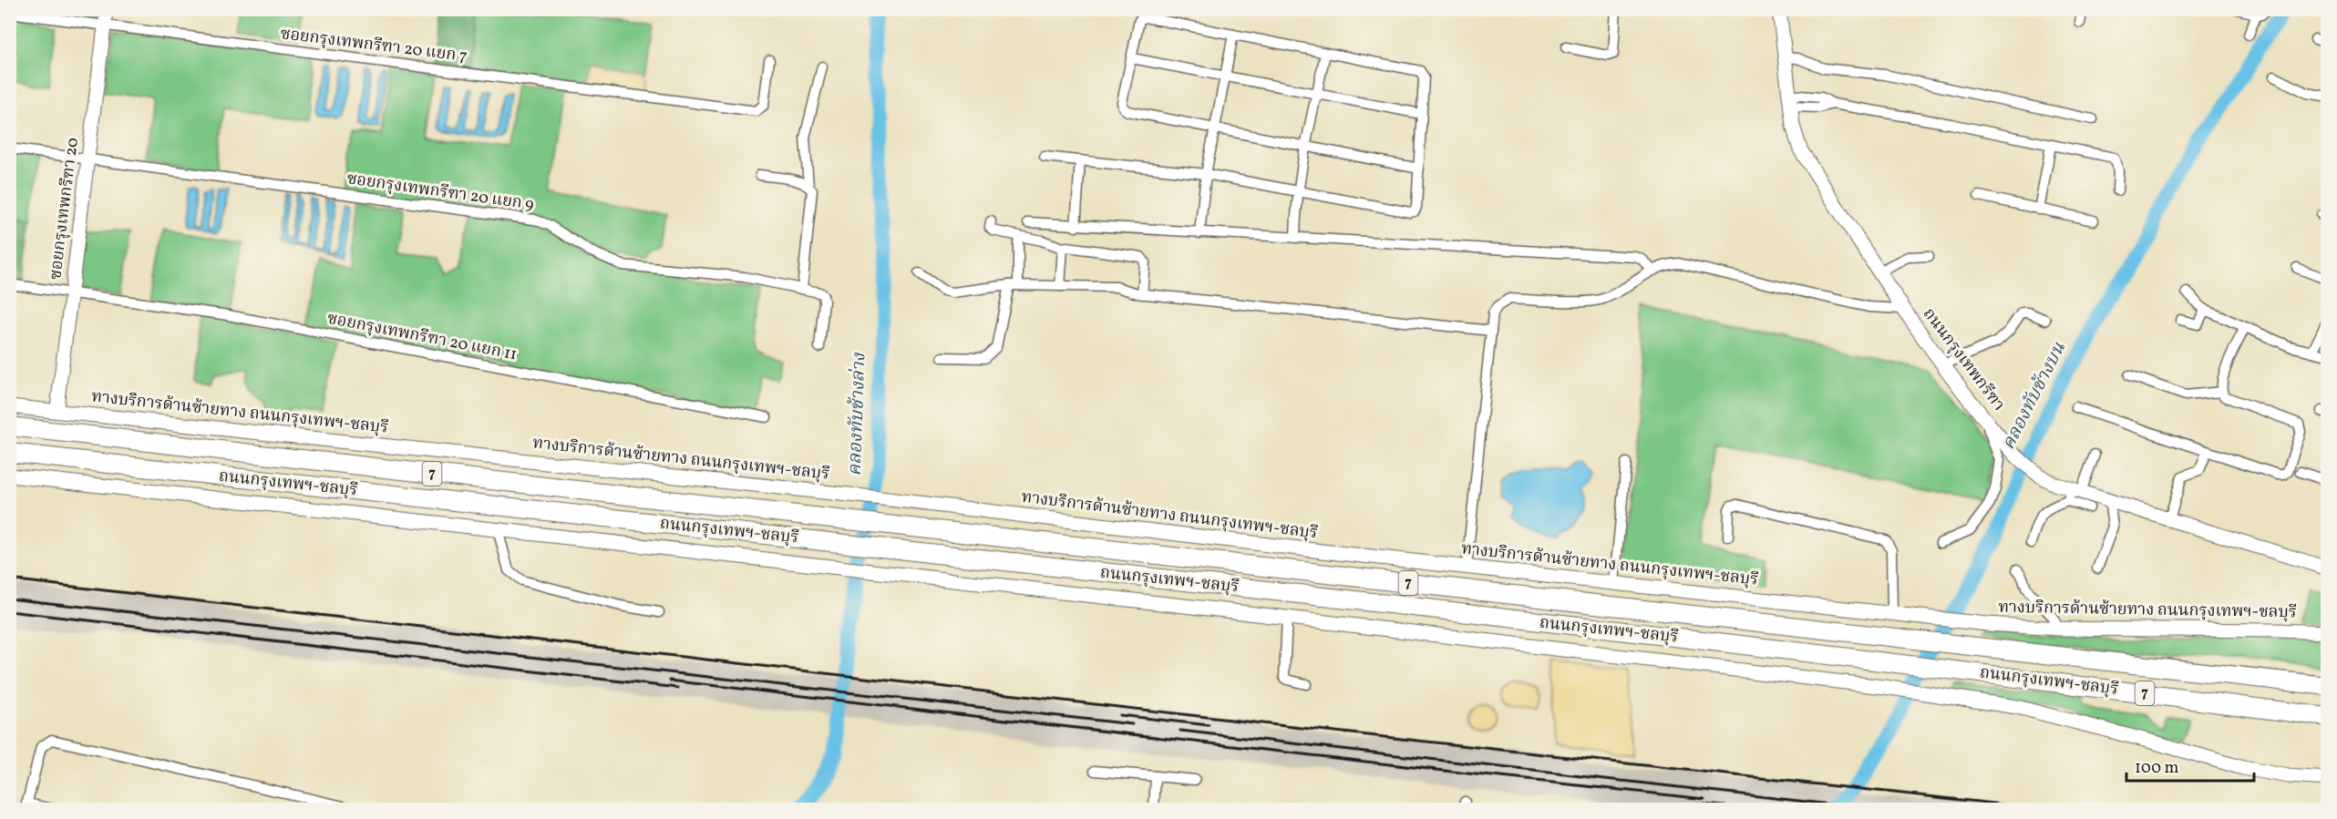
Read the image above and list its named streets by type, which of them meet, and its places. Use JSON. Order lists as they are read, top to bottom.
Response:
{
  "streets": {
    "highway": ["7", "ถนนกรุงเทพฯ-ชลบุรี"],
    "main road": ["ถนนกรุงเทพกรีฑา", "ทางบริการด้านซ้ายทาง ถนนกรุงเทพฯ-ชลบุรี"],
    "street": [
      "ซอยกรุงเทพกรีฑา 20 แยก 7",
      "ซอยกรุงเทพกรีฑา 20 แยก 9",
      "ซอยกรุงเทพกรีฑา 20",
      "ซอยกรุงเทพกรีฑา 20 แยก 11"
    ]
  },
  "crossings": [
    ["ซอยกรุงเทพกรีฑา 20 แยก 7", "ซอยกรุงเทพกรีฑา 20"],
    ["ซอยกรุงเทพกรีฑา 20 แยก 9", "ซอยกรุงเทพกรีฑา 20"],
    ["ซอยกรุงเทพกรีฑา 20", "ซอยกรุงเทพกรีฑา 20 แยก 11"],
    ["ซอยกรุงเทพกรีฑา 20", "ทางบริการด้านซ้ายทาง ถนนกรุงเทพฯ-ชลบุรี"]
  ],
  "water": ["คลองทับช้างบน", "คลองทับช้างล่าง"],
  "scale_bar": "100 m"
}
